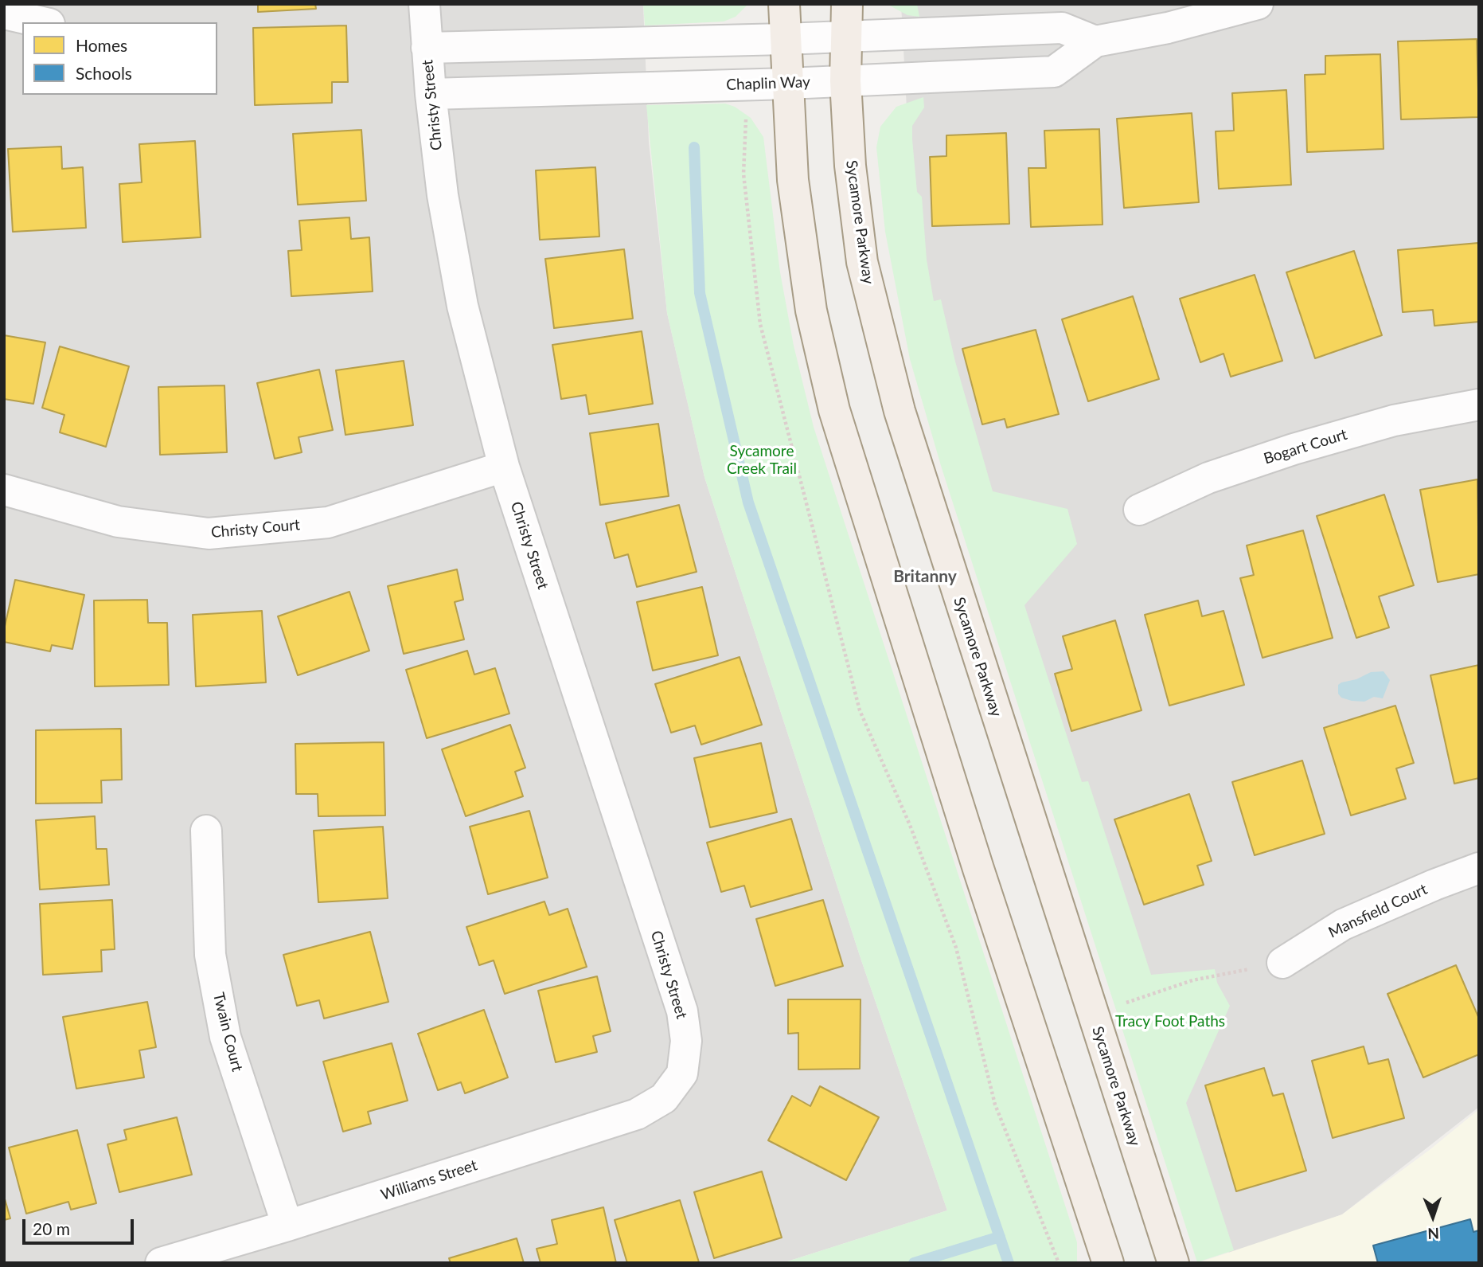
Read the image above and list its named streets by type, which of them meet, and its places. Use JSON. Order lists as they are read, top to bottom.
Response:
{
  "streets": {
    "main road": ["Sycamore Parkway"],
    "street": [
      "Chaplin Way",
      "Christy Street",
      "Bogart Court",
      "Christy Court",
      "Mansfield Court",
      "Twain Court",
      "Williams Street"
    ]
  },
  "crossings": [
    ["Chaplin Way", "Christy Street"],
    ["Chaplin Way", "Sycamore Parkway"],
    ["Christy Street", "Christy Court"],
    ["Christy Street", "Williams Street"],
    ["Twain Court", "Williams Street"]
  ],
  "districts": ["Britanny"],
  "parks": ["Sycamore Creek Trail", "Tracy Foot Paths"],
  "legend": ["Homes", "Schools"],
  "scale_bar": "20 m",
  "north": "bottom"
}
